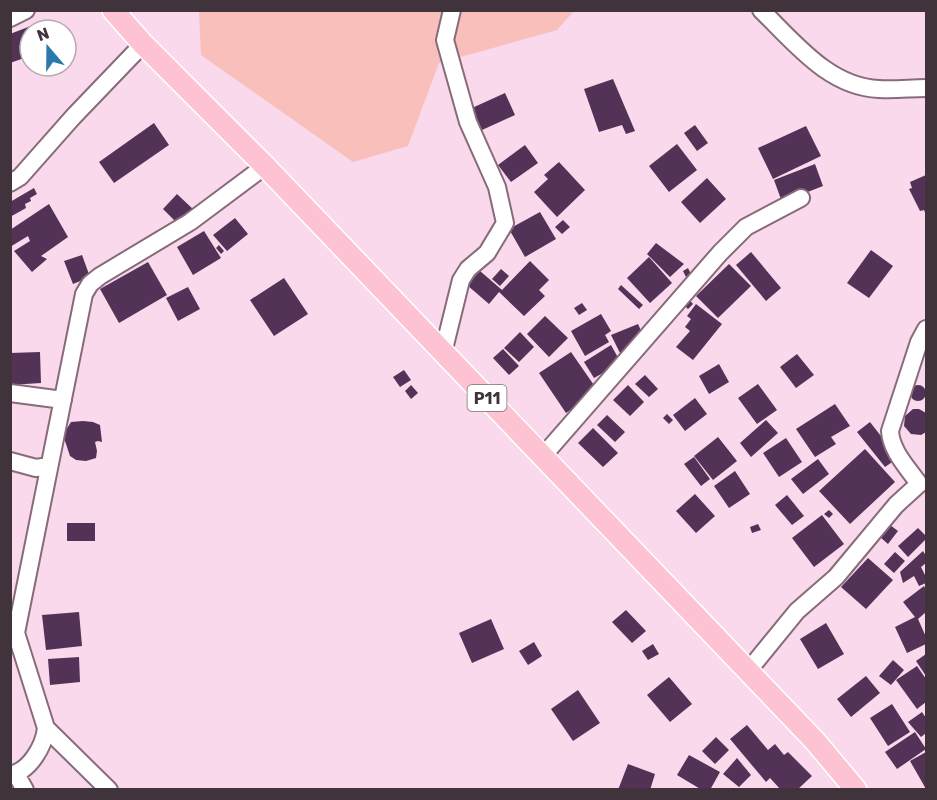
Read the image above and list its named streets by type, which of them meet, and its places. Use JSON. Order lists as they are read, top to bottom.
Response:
{
  "streets": {
    "main road": ["P11"]
  },
  "north": "top"
}
